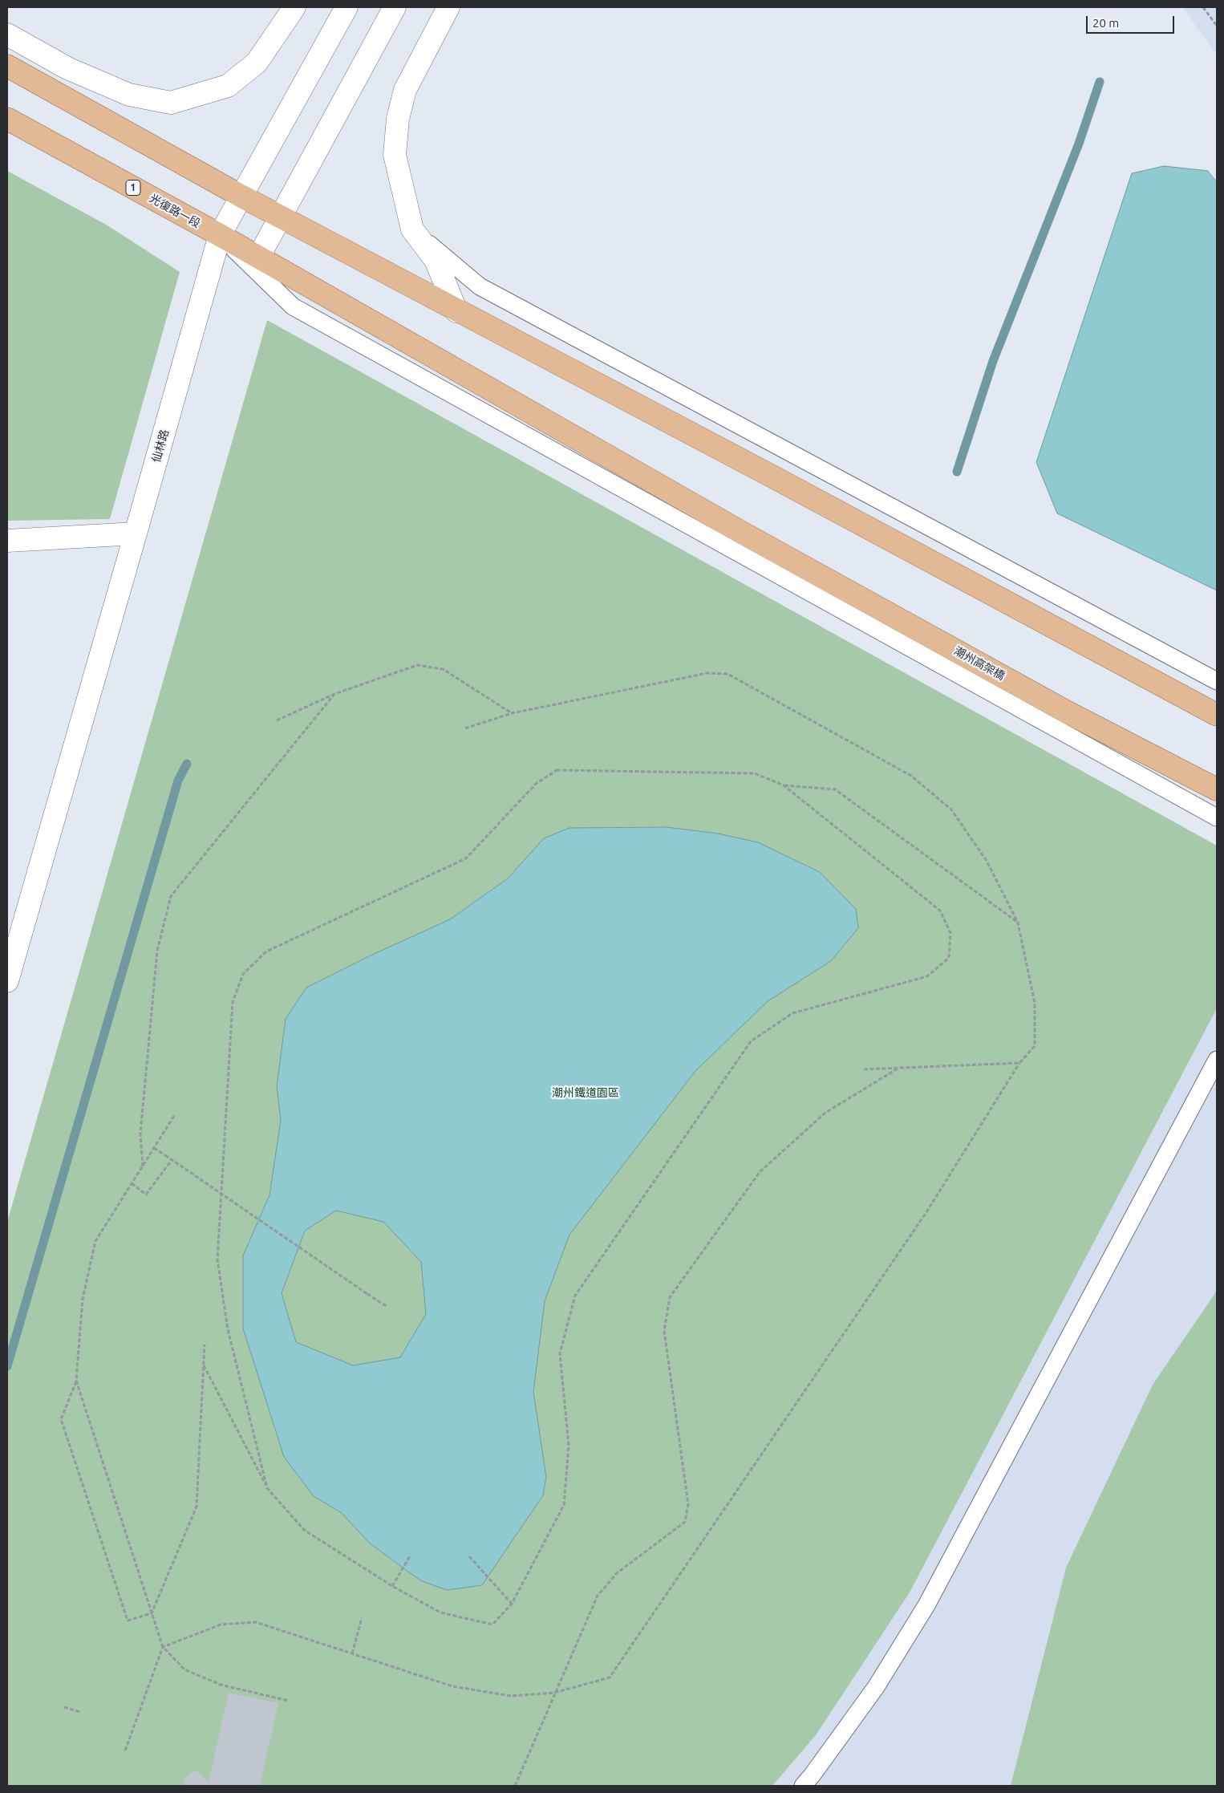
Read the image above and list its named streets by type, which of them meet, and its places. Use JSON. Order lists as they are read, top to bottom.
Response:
{
  "streets": {
    "main road": ["1", "光復路一段", "潮州高架橋"],
    "street": ["仙林路"]
  },
  "crossings": [
    ["光復路一段", "仙林路"],
    ["光復路一段", "潮州高架橋"]
  ],
  "parks": ["潮州鐵道園區"],
  "scale_bar": "20 m"
}
